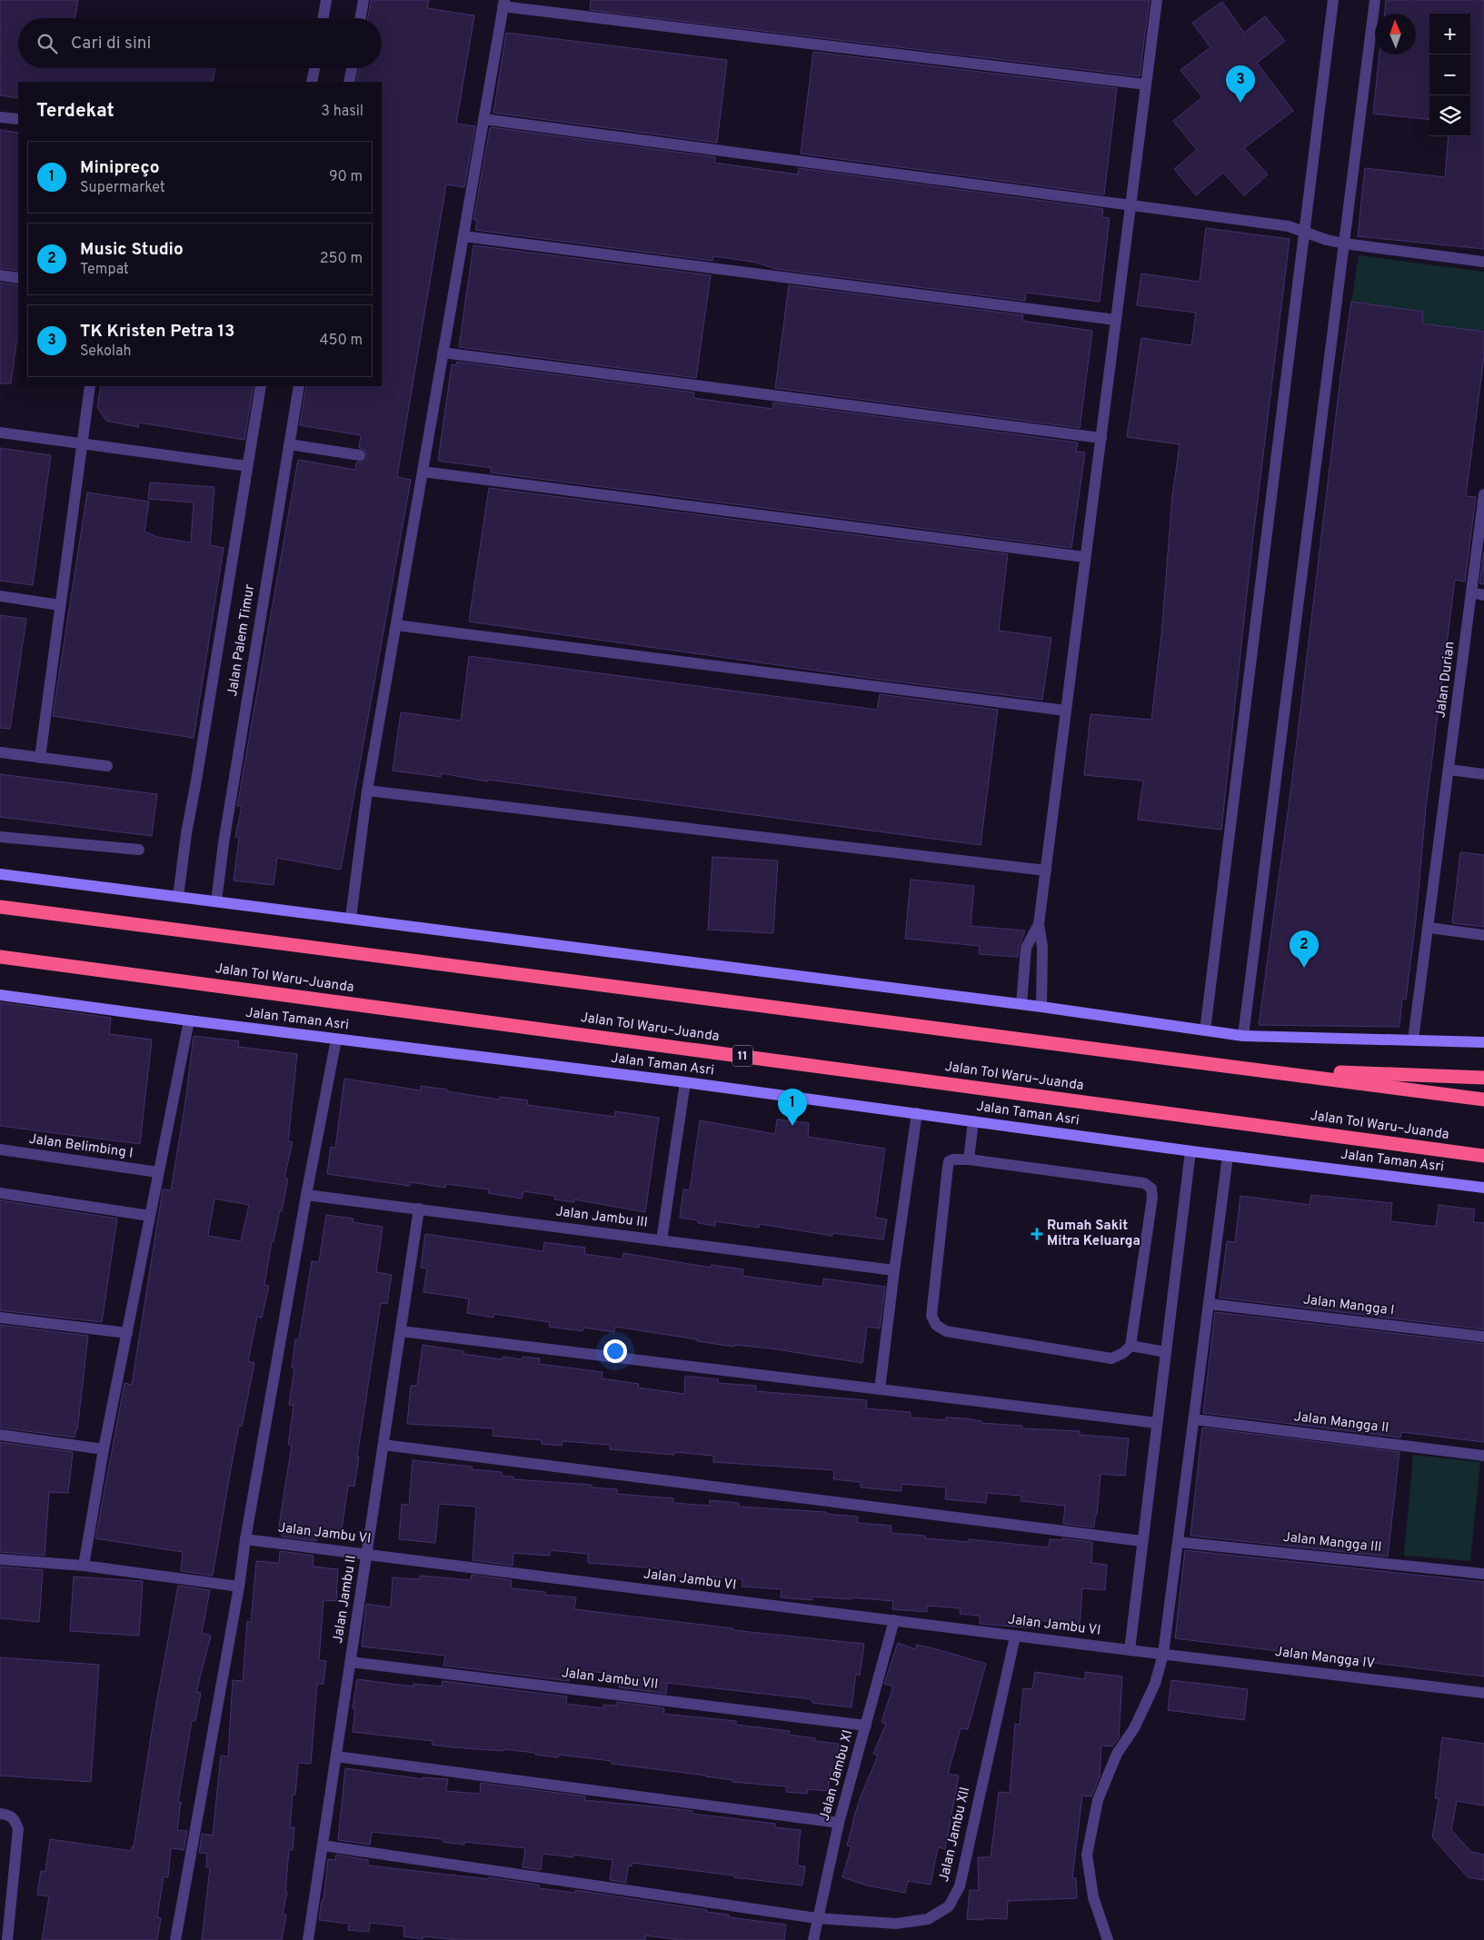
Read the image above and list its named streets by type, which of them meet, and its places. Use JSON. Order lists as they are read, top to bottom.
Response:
{
  "streets": {
    "highway": ["Jalan Tol Waru–Juanda", "11"],
    "main road": ["Jalan Taman Asri"],
    "street": [
      "Jalan Palem Timur",
      "Jalan Durian",
      "Jalan Belimbing I",
      "Jalan Jambu III",
      "Jalan Mangga I",
      "Jalan Mangga II",
      "Jalan Jambu VI",
      "Jalan Mangga III",
      "Jalan Jambu II",
      "Jalan Mangga IV",
      "Jalan Jambu VII",
      "Jalan Jambu XI",
      "Jalan Jambu XII"
    ]
  },
  "crossings": [
    ["Jalan Jambu III", "Jalan Jambu II"],
    ["Jalan Jambu VI", "Jalan Jambu II"],
    ["Jalan Jambu VI", "Jalan Mangga IV"],
    ["Jalan Jambu VI", "Jalan Jambu XI"],
    ["Jalan Jambu VI", "Jalan Jambu XII"],
    ["Jalan Jambu II", "Jalan Jambu VII"],
    ["Jalan Jambu II", "Jalan Jambu XII"],
    ["Jalan Jambu VII", "Jalan Jambu XI"],
    ["Jalan Jambu XI", "Jalan Jambu XII"]
  ],
  "places": {
    "health": ["Rumah Sakit Mitra Keluarga"]
  },
  "north": "top",
  "page": {
    "map_buttons": ["+", "−"],
    "search": "Cari di sini",
    "pins": ["3", "2", "1"],
    "heading": ["Terdekat", "3 hasil"],
    "list": [
      {
        "mark": "1",
        "name": "Minipreço",
        "note": "Supermarket",
        "value": "90 m"
      },
      {
        "mark": "2",
        "name": "Music Studio",
        "note": "Tempat",
        "value": "250 m"
      },
      {
        "mark": "3",
        "name": "TK Kristen Petra 13",
        "note": "Sekolah",
        "value": "450 m"
      }
    ]
  }
}
